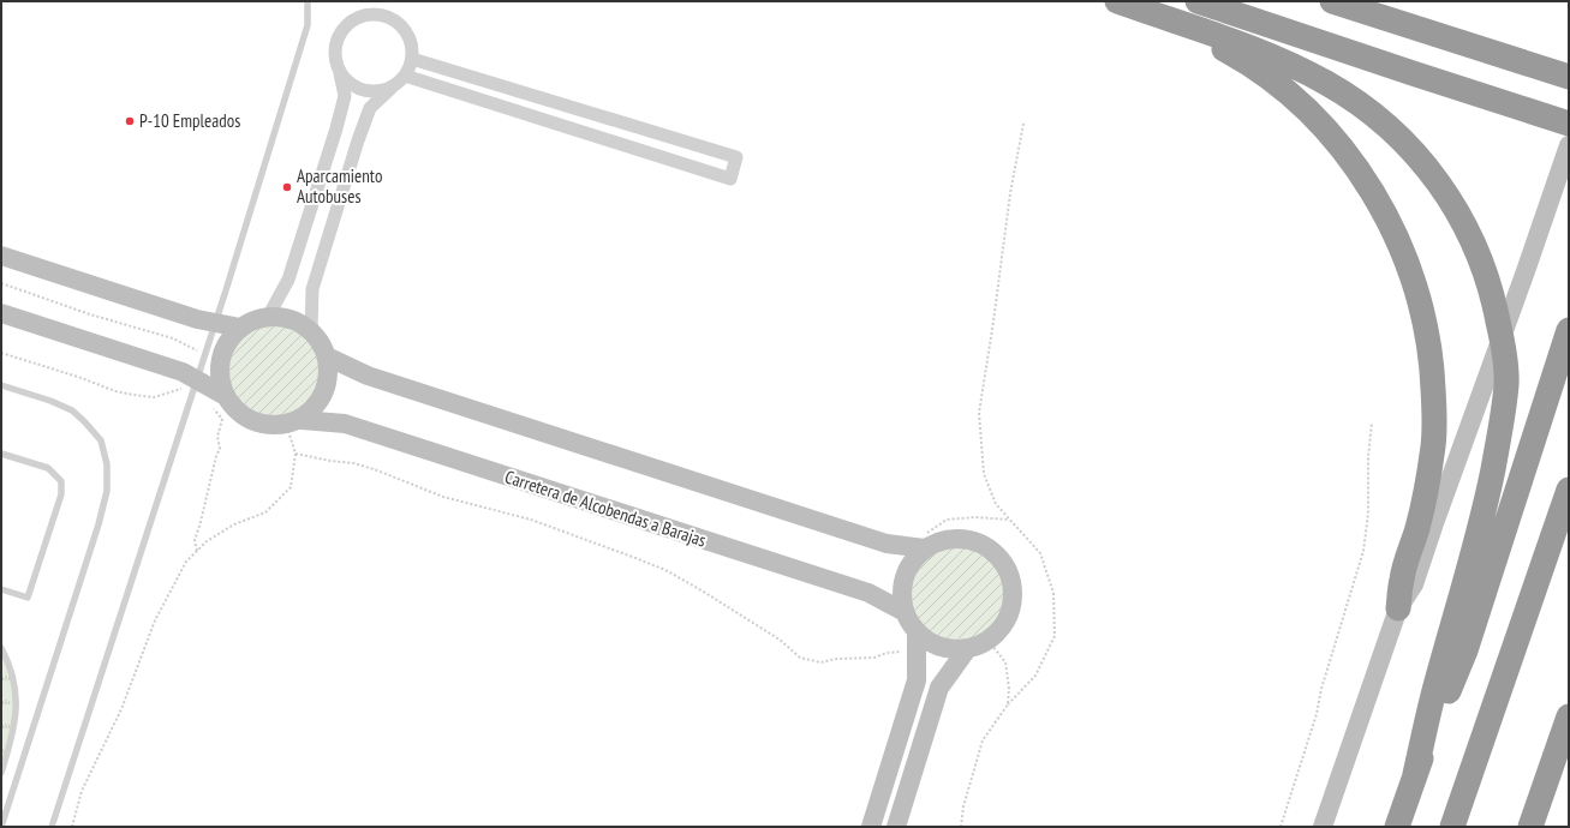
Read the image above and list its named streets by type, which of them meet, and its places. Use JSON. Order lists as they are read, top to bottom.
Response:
{
  "streets": {
    "street": ["Carretera de Alcobendas a Barajas"]
  },
  "places": ["P-10 Empleados", "Aparcamiento Autobuses"]
}
